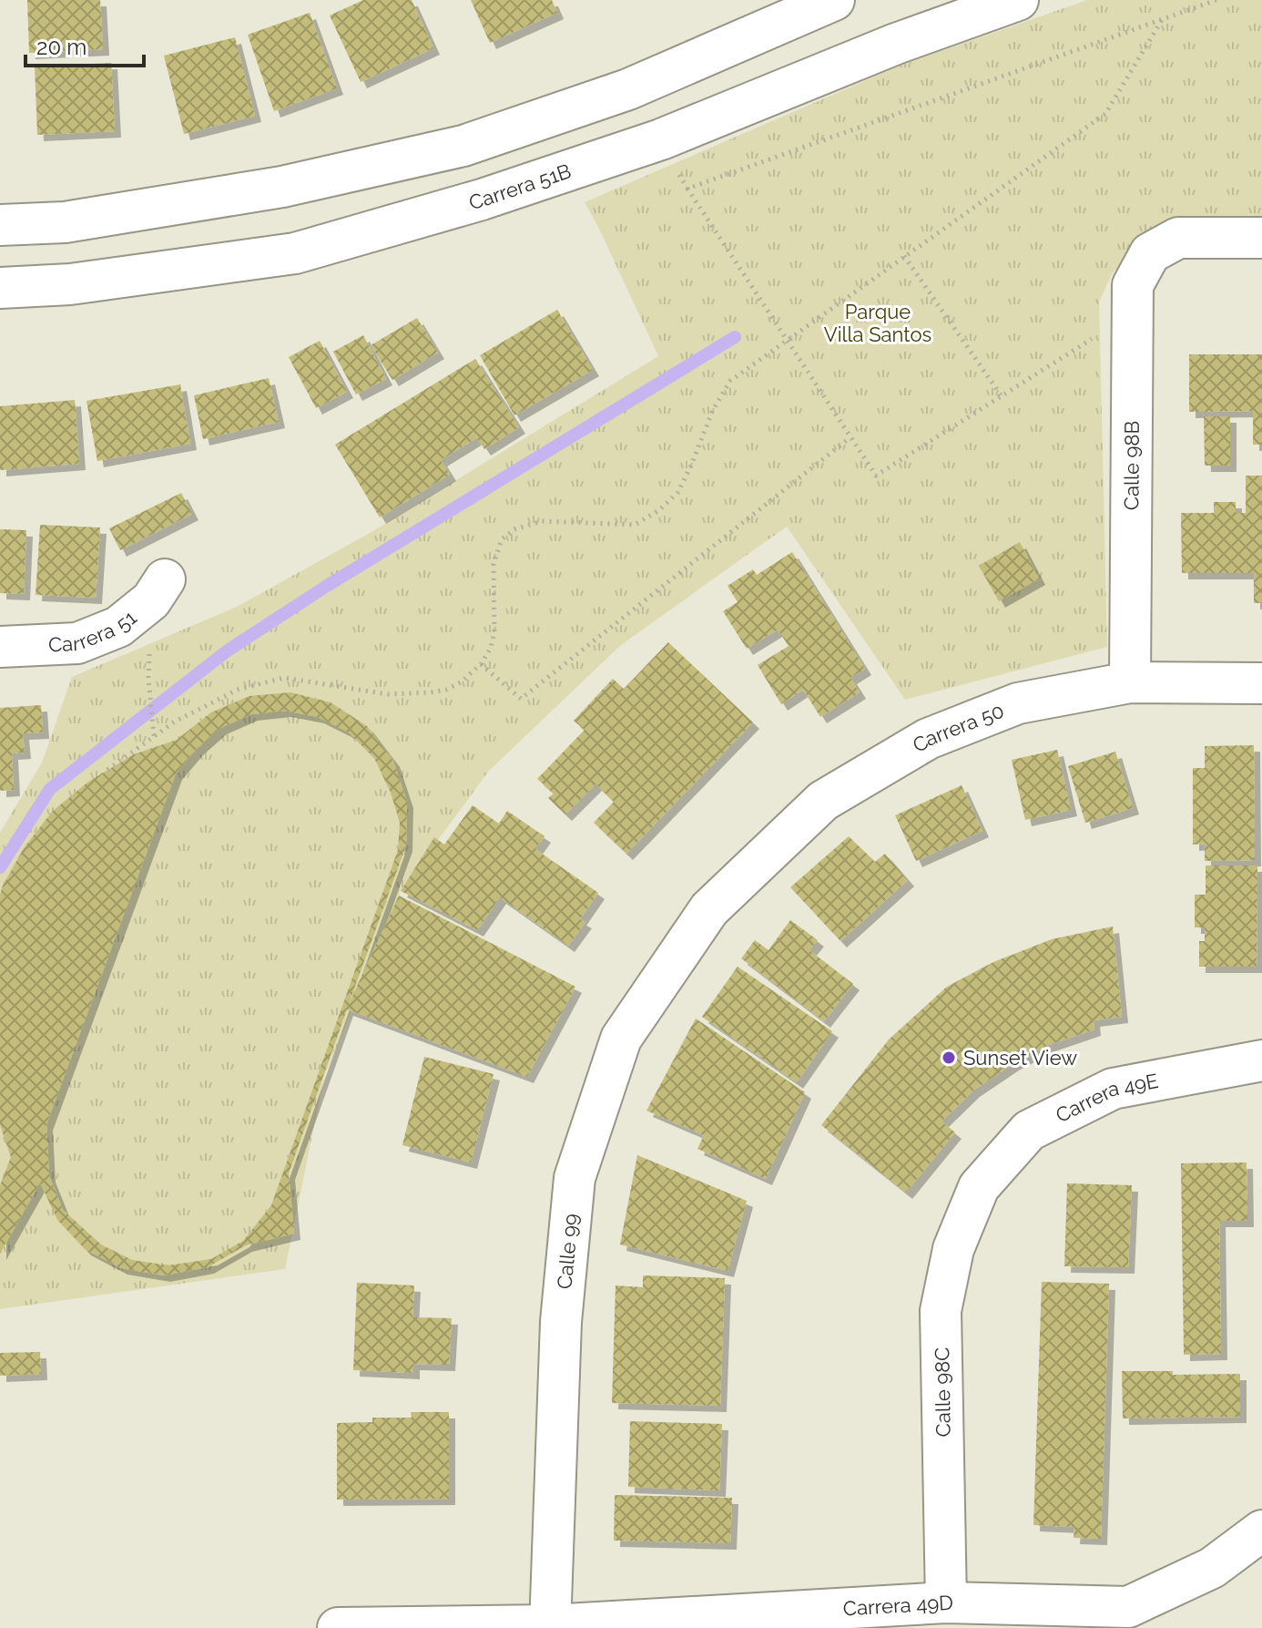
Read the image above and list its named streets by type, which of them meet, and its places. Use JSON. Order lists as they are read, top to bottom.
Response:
{
  "streets": {
    "street": [
      "Carrera 51B",
      "Calle 98B",
      "Carrera 51",
      "Carrera 50",
      "Carrera 49E",
      "Calle 99",
      "Calle 98C",
      "Carrera 49D"
    ]
  },
  "crossings": [
    ["Calle 98B", "Carrera 50"],
    ["Carrera 50", "Calle 99"],
    ["Carrera 49E", "Calle 98C"],
    ["Calle 99", "Carrera 49D"],
    ["Calle 98C", "Carrera 49D"]
  ],
  "parks": ["Parque Villa Santos"],
  "places": ["Sunset View"],
  "scale_bar": "20 m"
}
